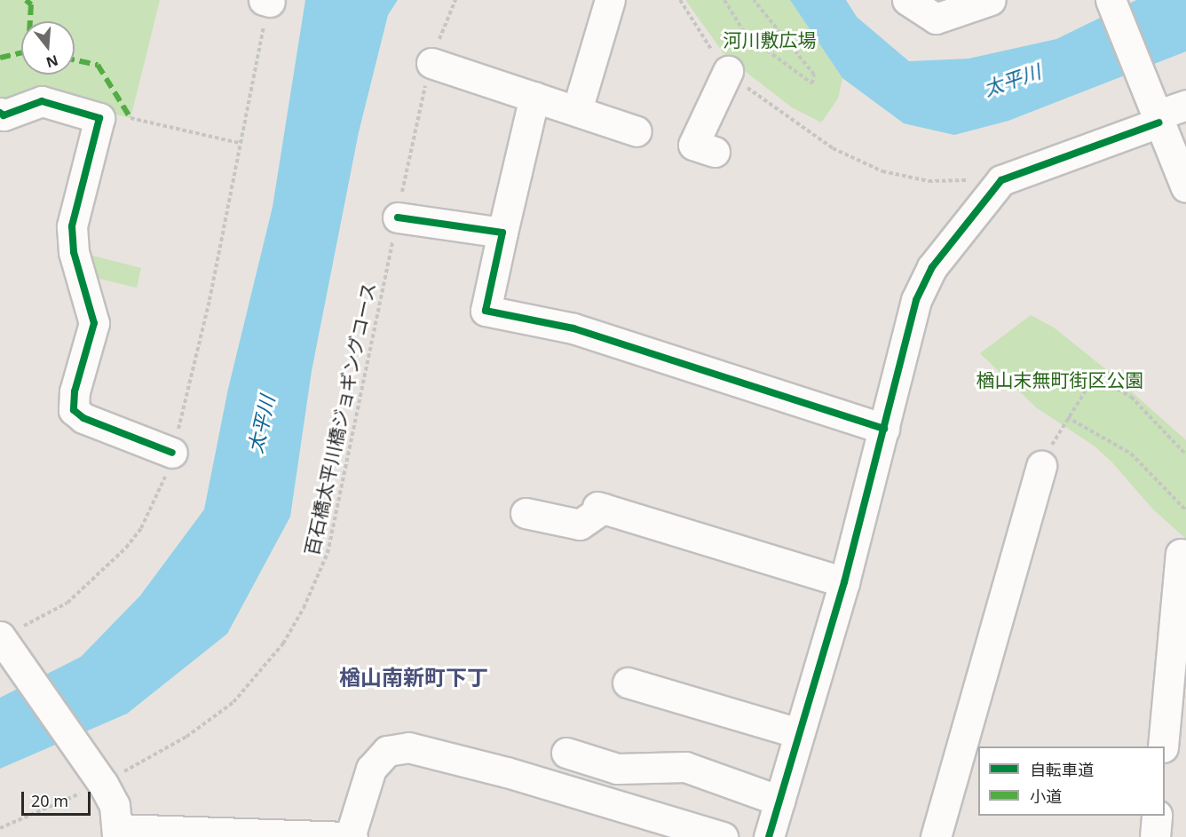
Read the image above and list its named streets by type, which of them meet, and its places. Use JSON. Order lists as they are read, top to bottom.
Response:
{
  "streets": {
    "path": ["百石橋太平川橋ジョギングコース"]
  },
  "districts": ["楢山南新町下丁"],
  "water": ["太平川"],
  "parks": ["河川敷広場", "楢山末無町街区公園"],
  "legend": ["自転車道", "小道"],
  "scale_bar": "20 m",
  "north": "bottom"
}
